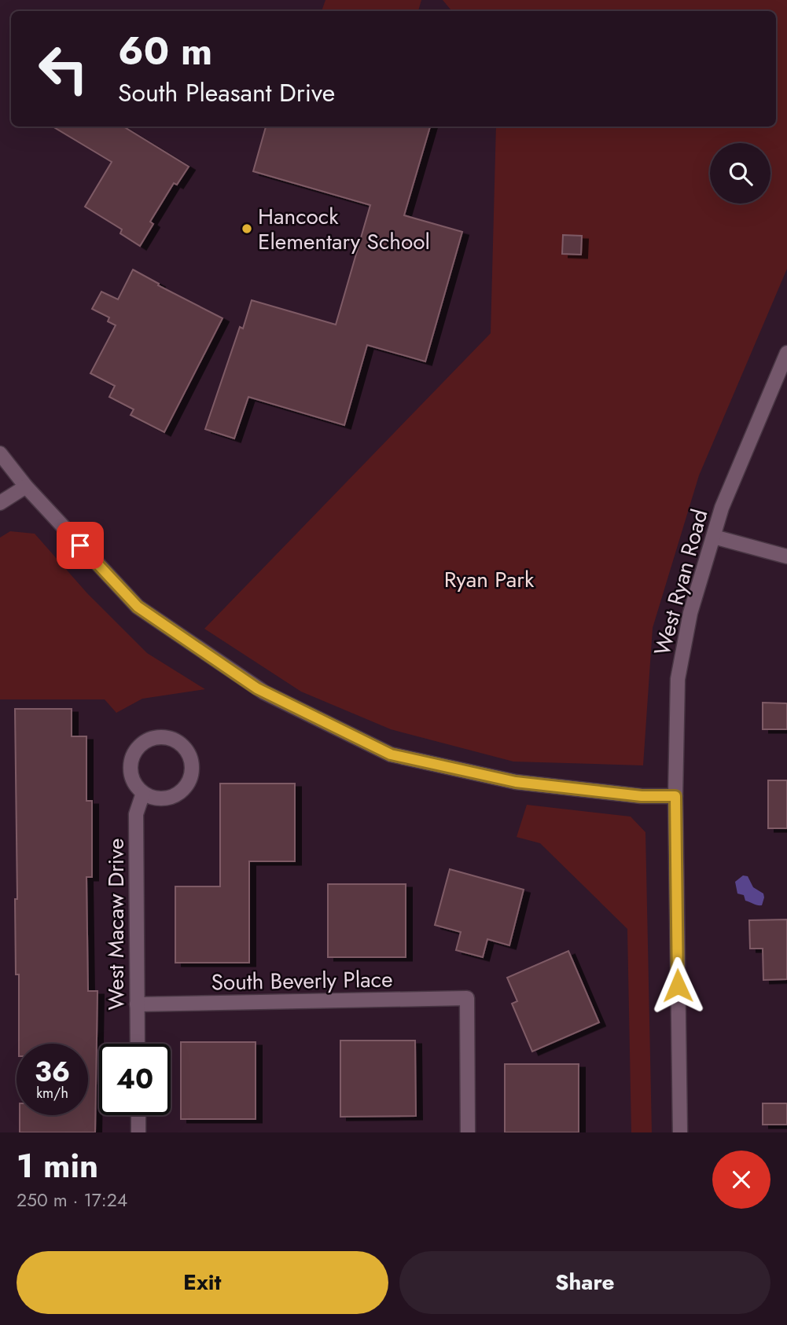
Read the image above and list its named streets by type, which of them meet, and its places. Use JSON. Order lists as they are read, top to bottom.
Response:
{
  "streets": {
    "street": ["West Ryan Road", "West Macaw Drive", "South Beverly Place"]
  },
  "crossings": [
    ["West Macaw Drive", "South Beverly Place"]
  ],
  "parks": ["Ryan Park"],
  "places": ["Hancock Elementary School"],
  "page": {
    "turn": ["60 m", "South Pleasant Drive"],
    "speed": "36 km/h",
    "limit": "40",
    "heading": ["1 min", "250 m · 17:24"],
    "buttons": ["Exit", "Share"]
  }
}
